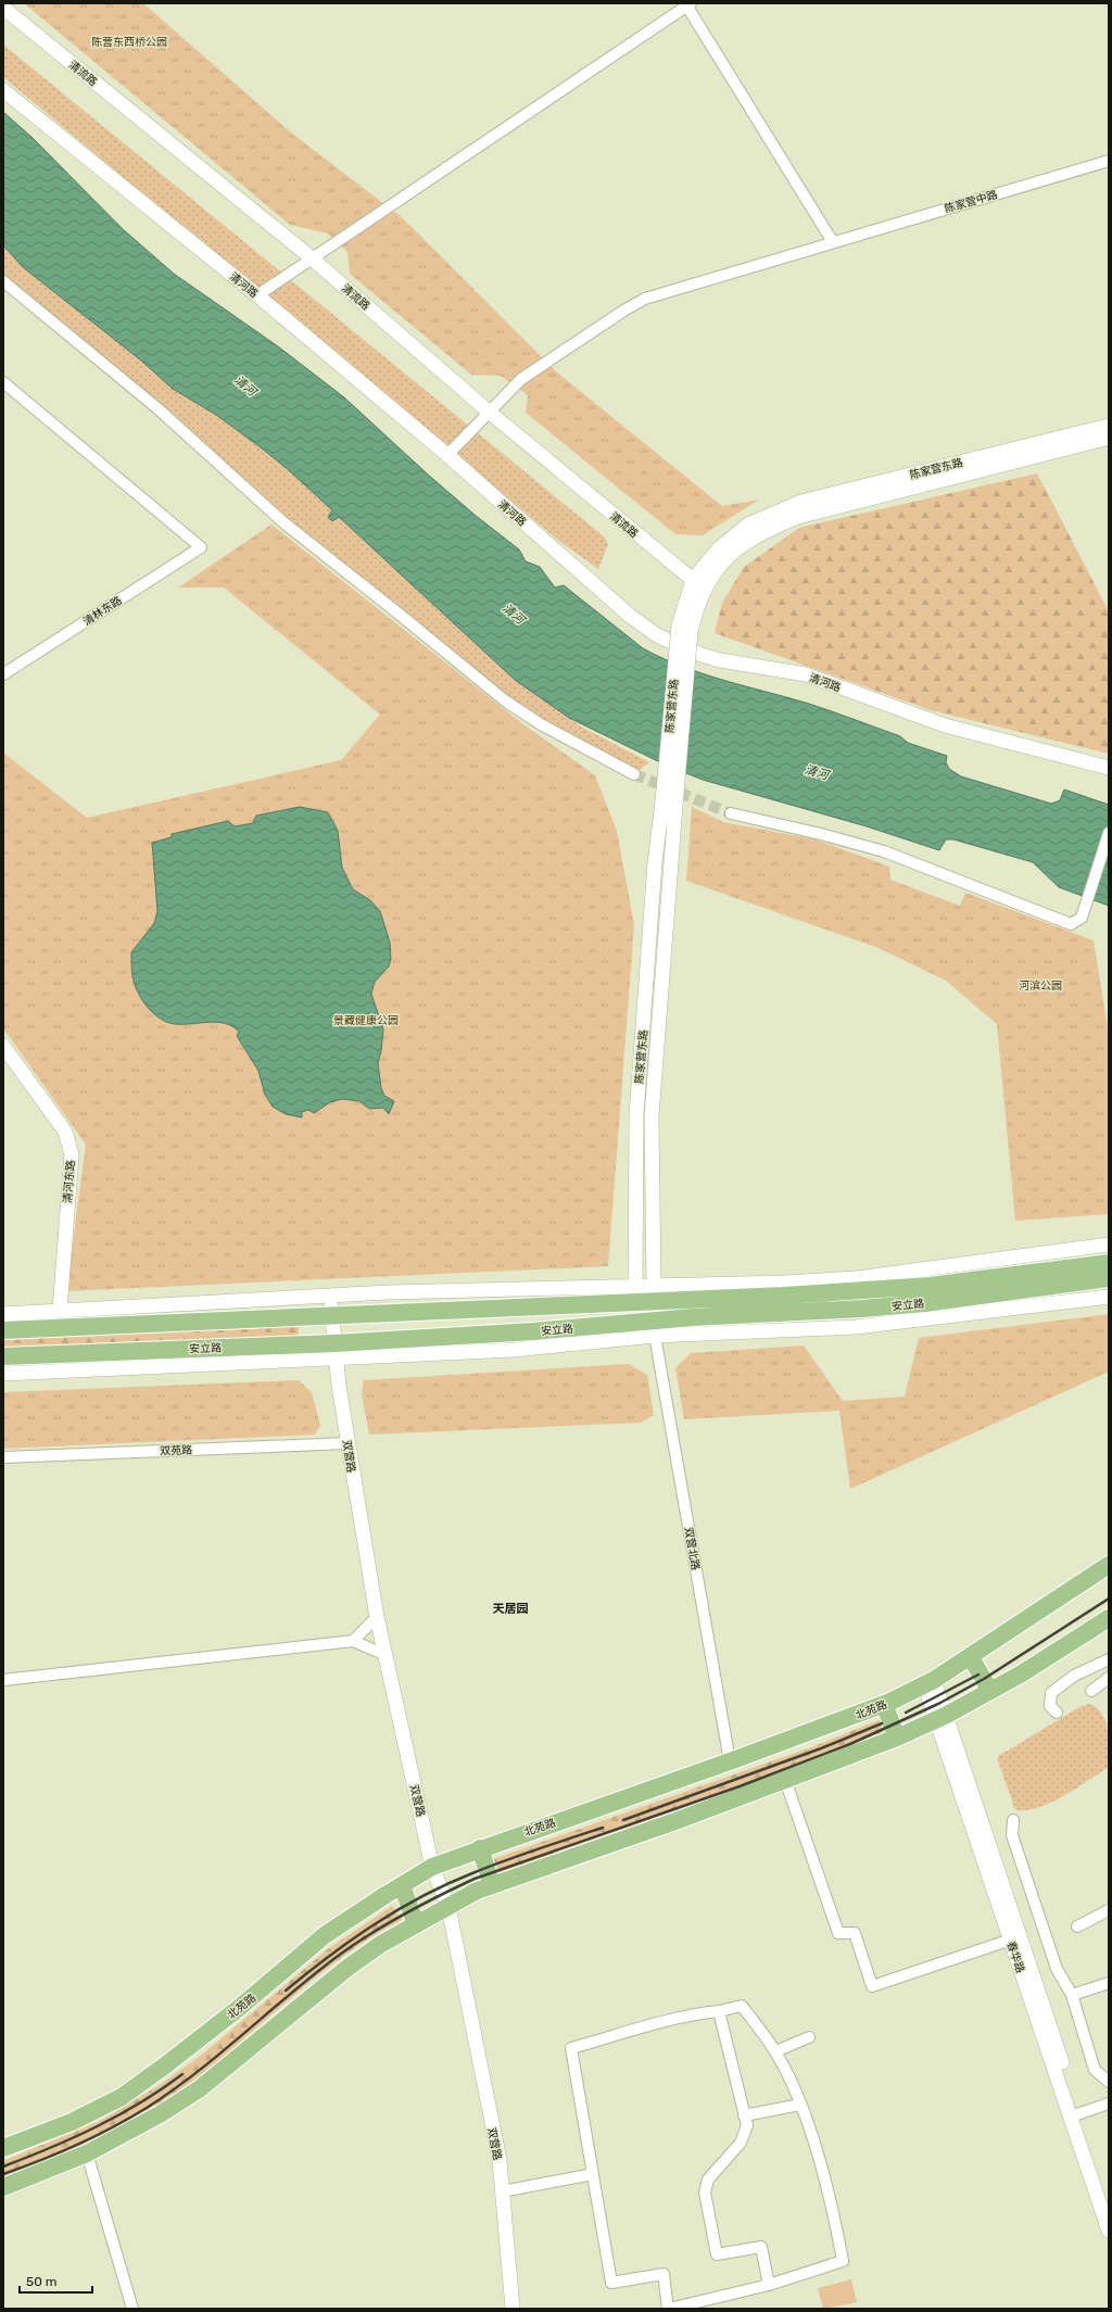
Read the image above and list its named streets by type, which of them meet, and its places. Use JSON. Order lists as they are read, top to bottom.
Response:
{
  "streets": {
    "main road": ["安立路", "北苑路"],
    "street": [
      "清流路",
      "陈家营中路",
      "清河路",
      "陈家营东路",
      "清林东路",
      "清河东路",
      "双苑路",
      "双营路",
      "双营北路",
      "春华路"
    ]
  },
  "crossings": [
    ["清流路", "陈家营中路"],
    ["清流路", "陈家营东路"],
    ["陈家营中路", "清河路"],
    ["安立路", "双营路"],
    ["安立路", "双营北路"],
    ["双苑路", "双营路"],
    ["双营路", "北苑路"],
    ["双营北路", "北苑路"],
    ["北苑路", "春华路"]
  ],
  "districts": ["天居园"],
  "water": ["清河"],
  "parks": ["陈营东西桥公园", "河滨公园", "景藏健康公园"],
  "scale_bar": "50 m"
}
